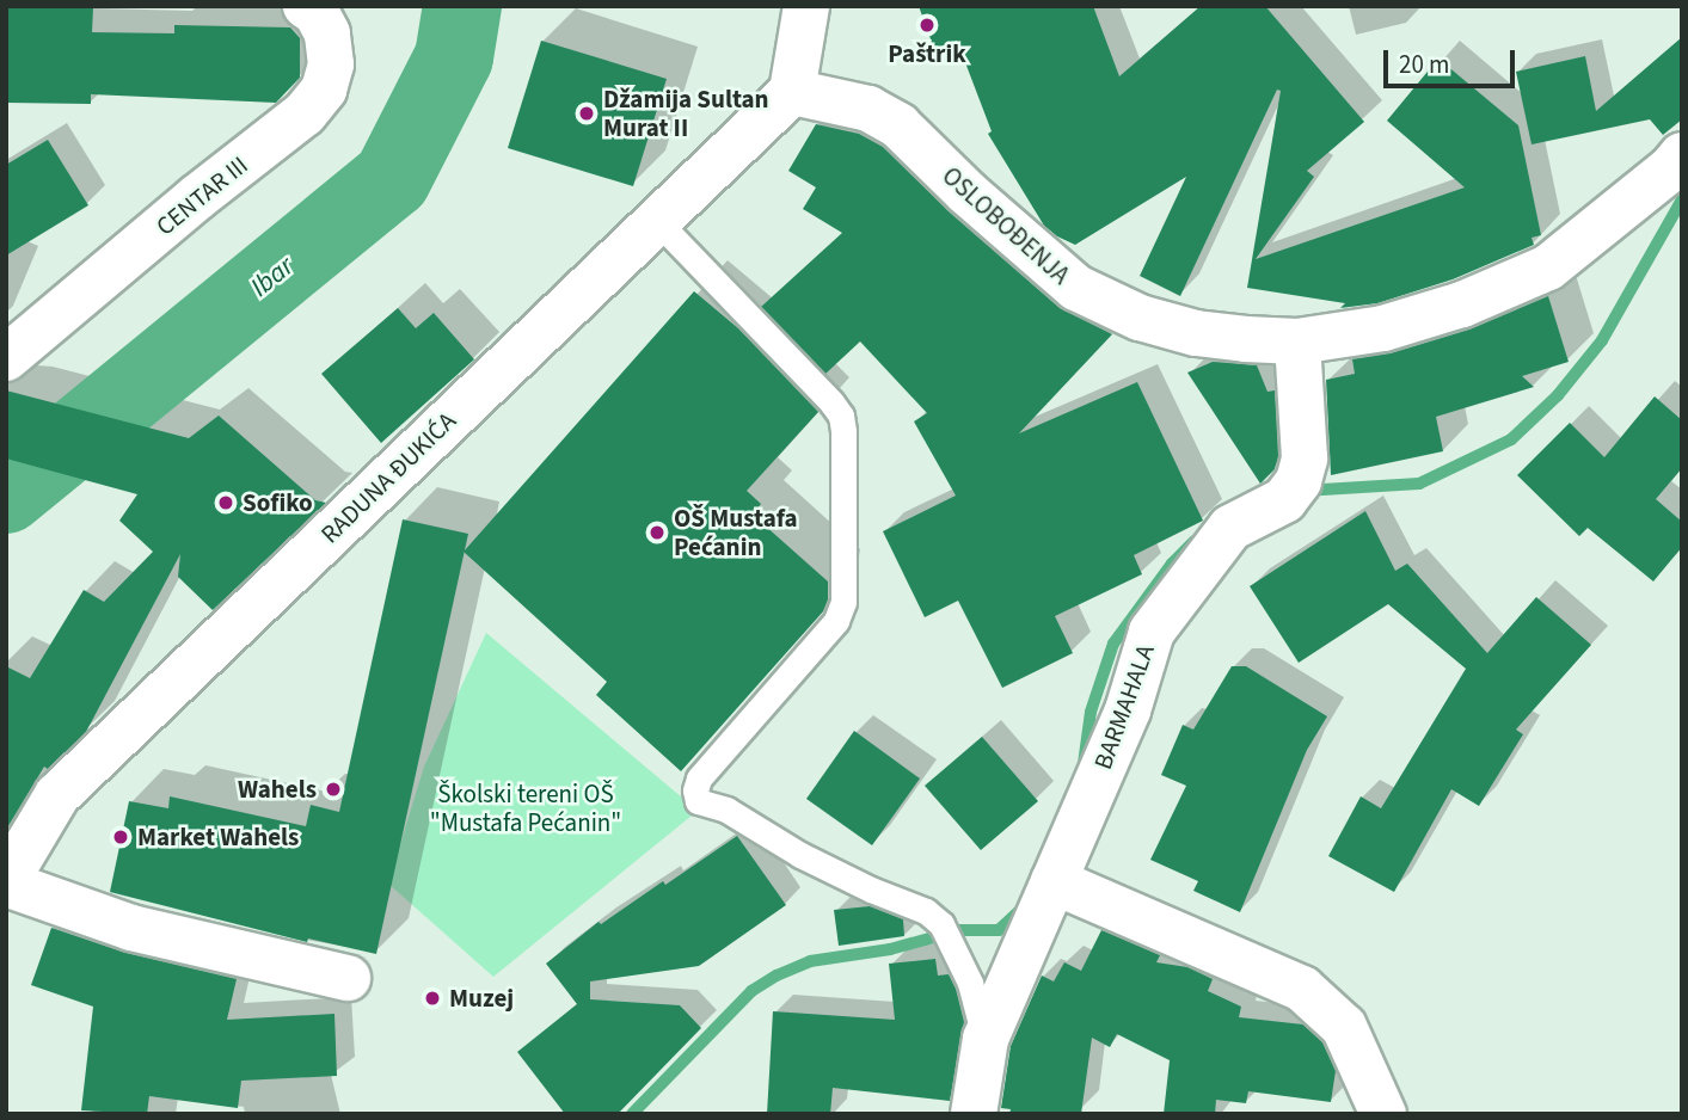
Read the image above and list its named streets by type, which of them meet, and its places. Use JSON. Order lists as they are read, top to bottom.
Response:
{
  "streets": {
    "street": [
      "CENTAR III",
      "OSLOBOĐENJA",
      "RADUNA ÐUKIĆA",
      "BARMAHALA"
    ]
  },
  "crossings": [
    ["OSLOBOĐENJA", "RADUNA ÐUKIĆA"],
    ["OSLOBOĐENJA", "BARMAHALA"]
  ],
  "water": ["Ibar"],
  "parks": ["Školski tereni OŠ \"Mustafa Pećanin\""],
  "places": [
    "Paštrik",
    "Džamija Sultan Murat II",
    "Sofiko",
    "OŠ Mustafa Pećanin",
    "Wahels",
    "Market Wahels",
    "Muzej"
  ],
  "scale_bar": "20 m"
}
